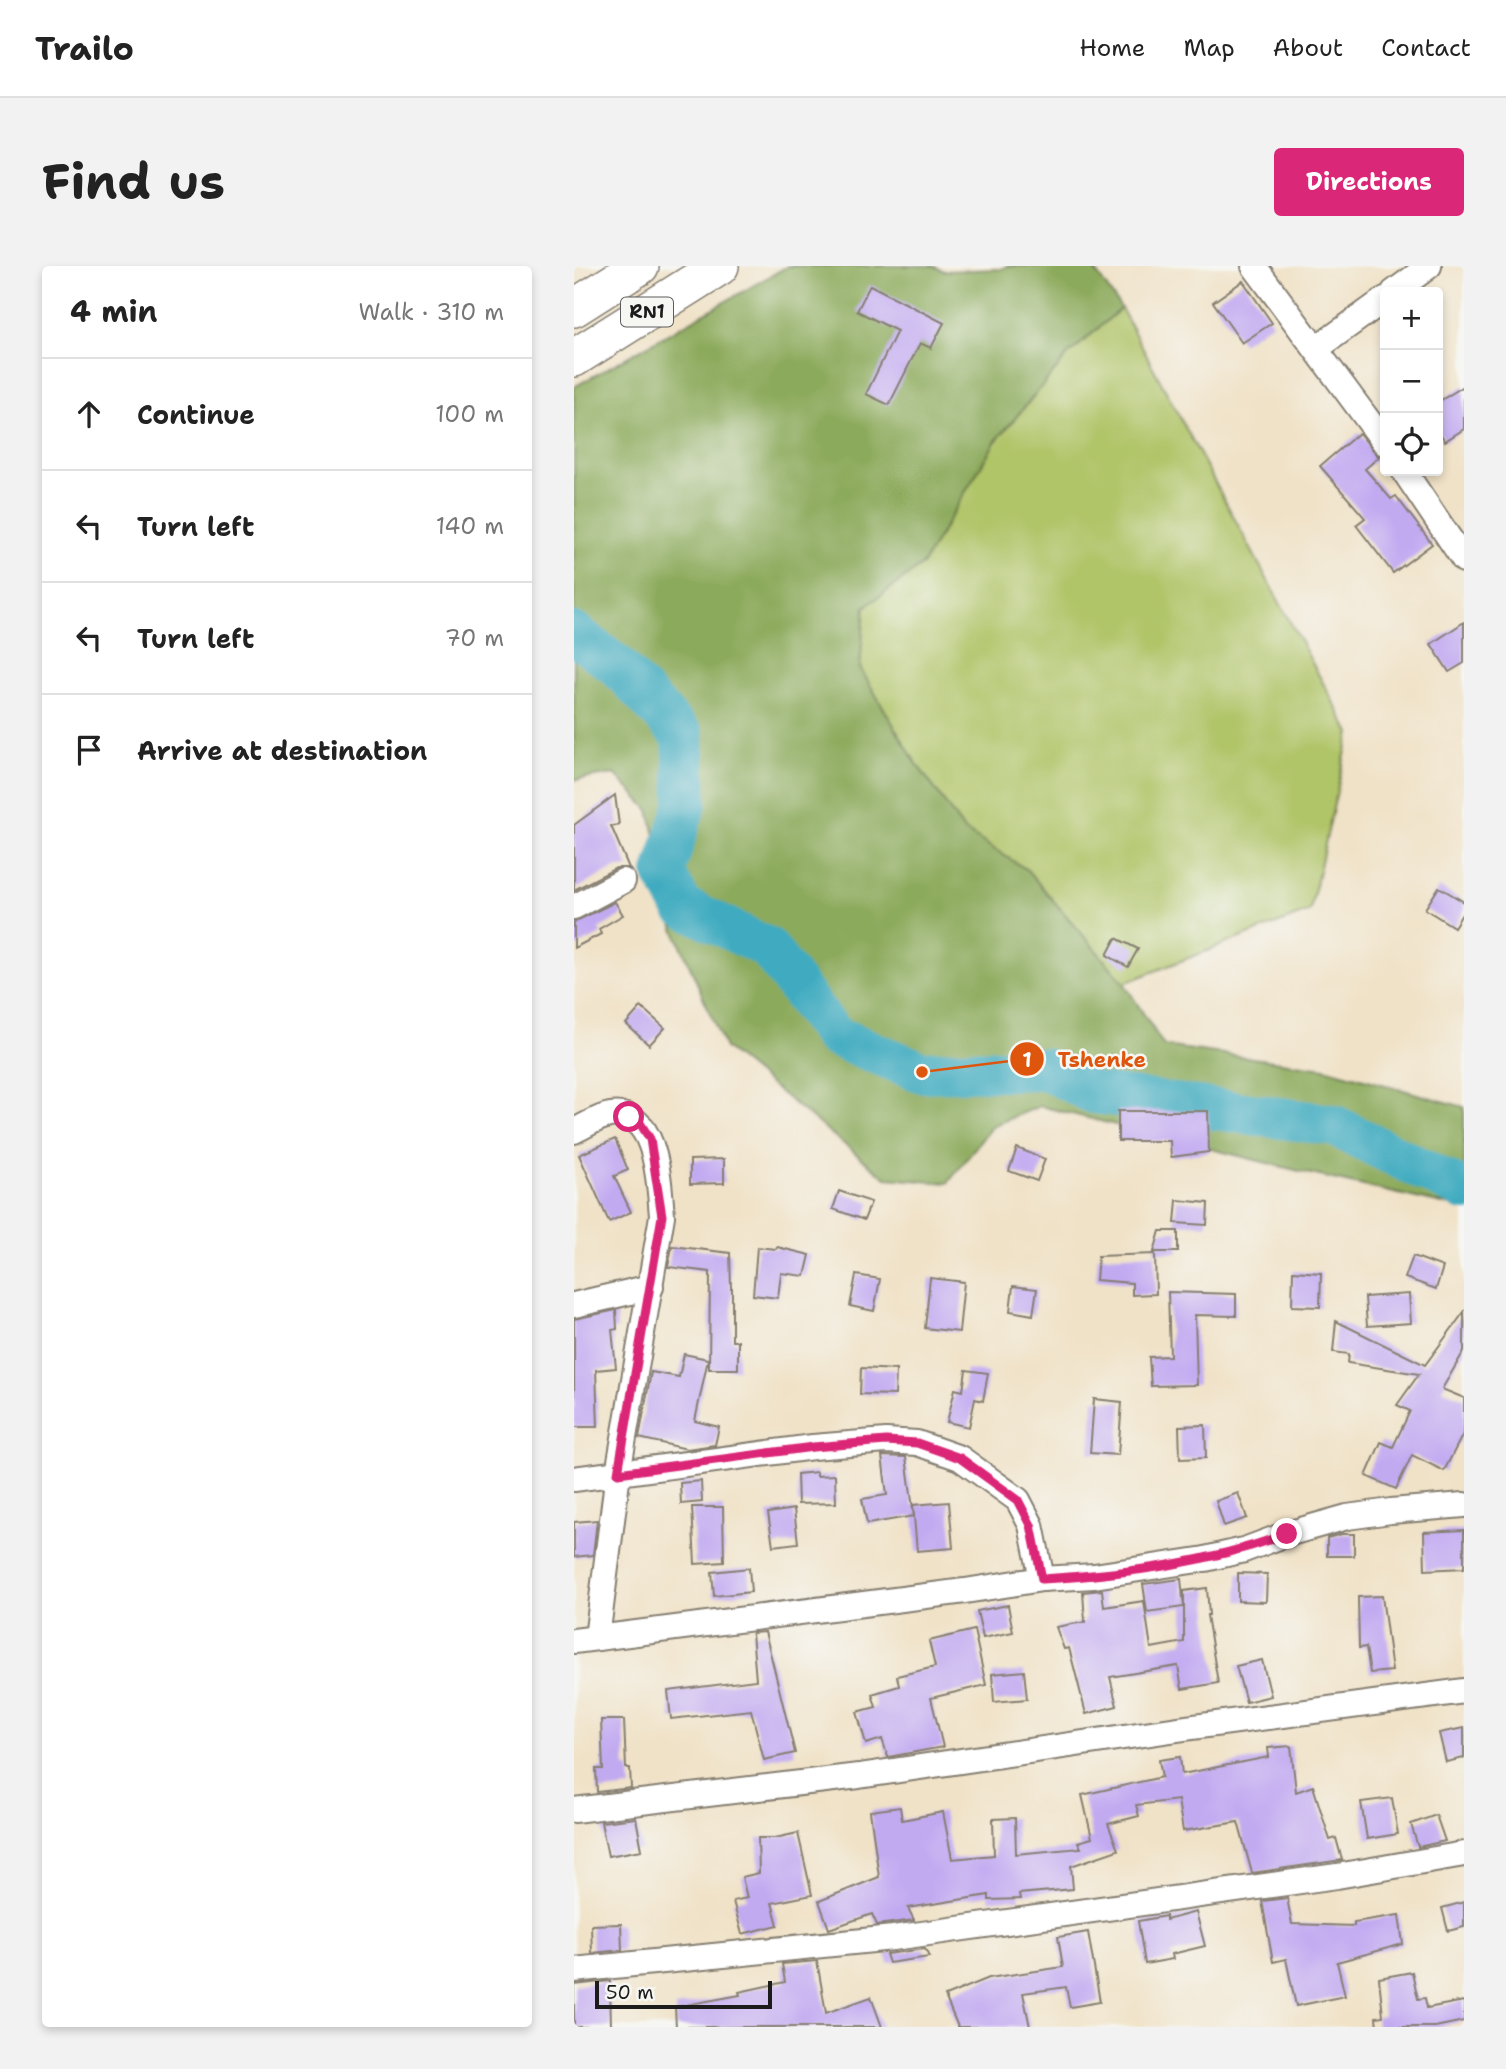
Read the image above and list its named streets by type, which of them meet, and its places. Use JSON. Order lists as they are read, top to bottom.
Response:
{
  "streets": {
    "highway": ["RN1"]
  },
  "places": ["Tshenke"],
  "scale_bar": "50 m",
  "page": {
    "header": "Trailo",
    "nav": [
      "Home",
      "Map",
      "About",
      "Contact"
    ],
    "buttons": "Directions",
    "title": "Find us",
    "heading": ["4 min", "Walk · 310 m"],
    "map_buttons": ["+", "−"],
    "list": [
      ["Continue", "100 m"],
      ["Turn left", "140 m"],
      ["Turn left", "70 m"],
      "Arrive at destination"
    ],
    "scale": "50 m"
  }
}
